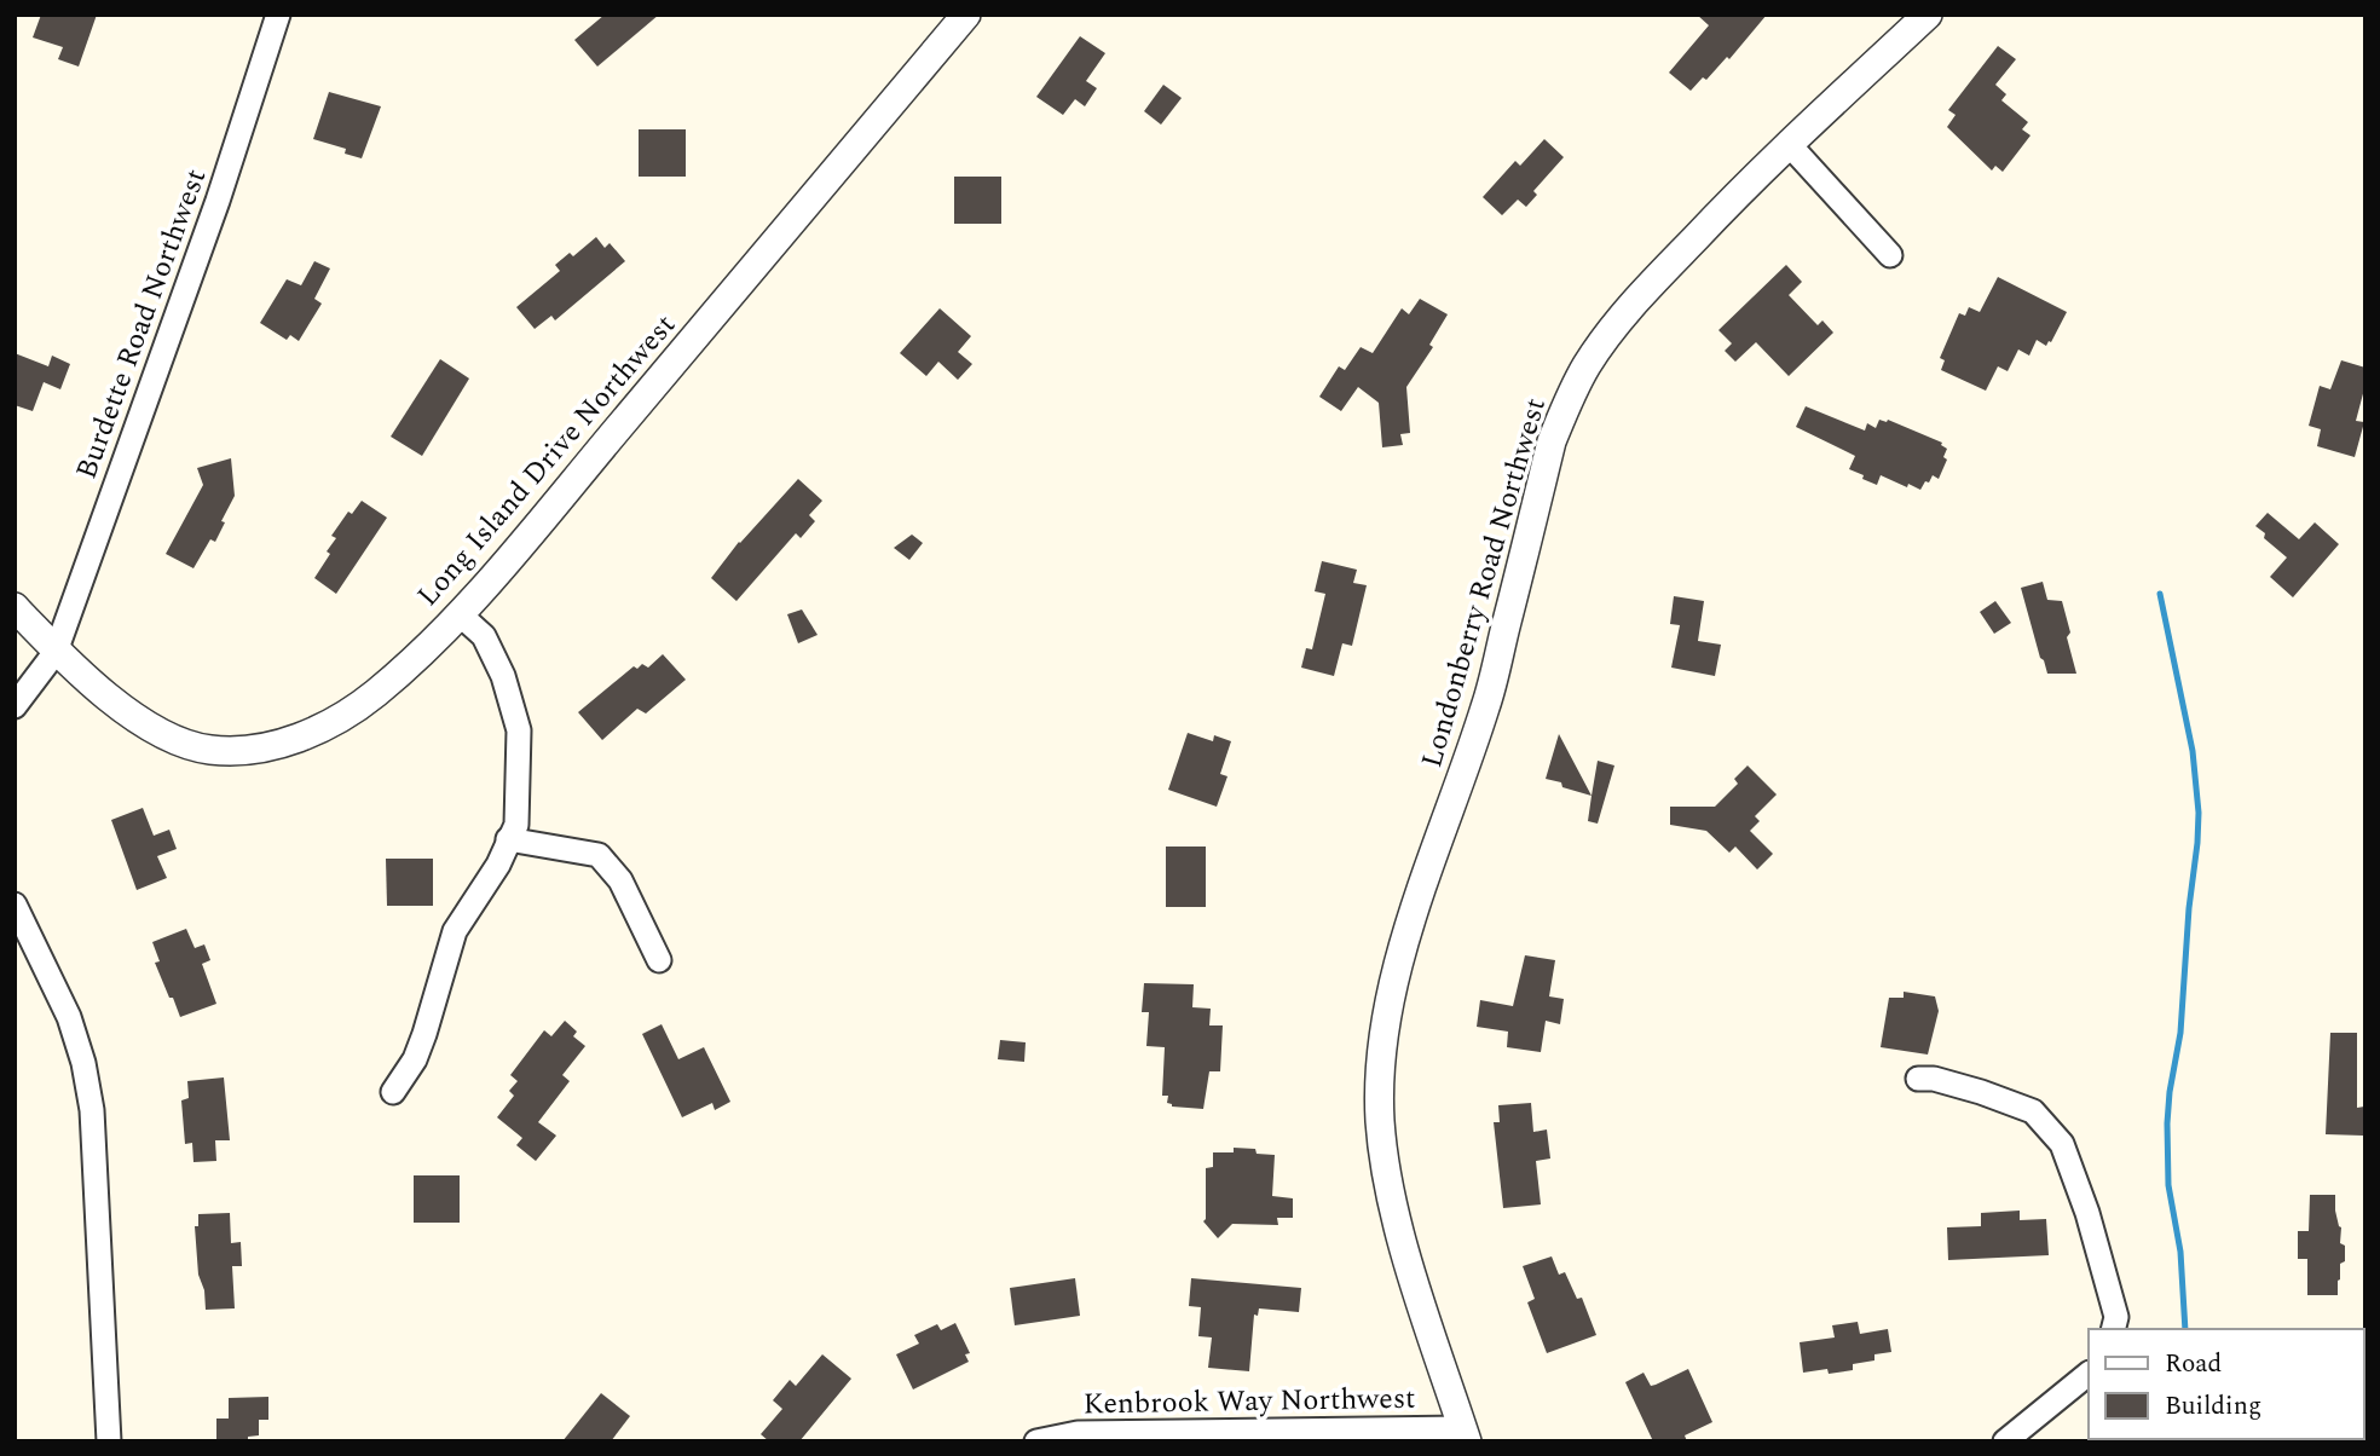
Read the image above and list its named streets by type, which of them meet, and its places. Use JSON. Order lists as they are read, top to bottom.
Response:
{
  "streets": {
    "street": [
      "Burdette Road Northwest",
      "Long Island Drive Northwest",
      "Londonberry Road Northwest",
      "Kenbrook Way Northwest"
    ]
  },
  "crossings": [
    ["Burdette Road Northwest", "Long Island Drive Northwest"],
    ["Londonberry Road Northwest", "Kenbrook Way Northwest"]
  ],
  "legend": ["Road", "Building"]
}
